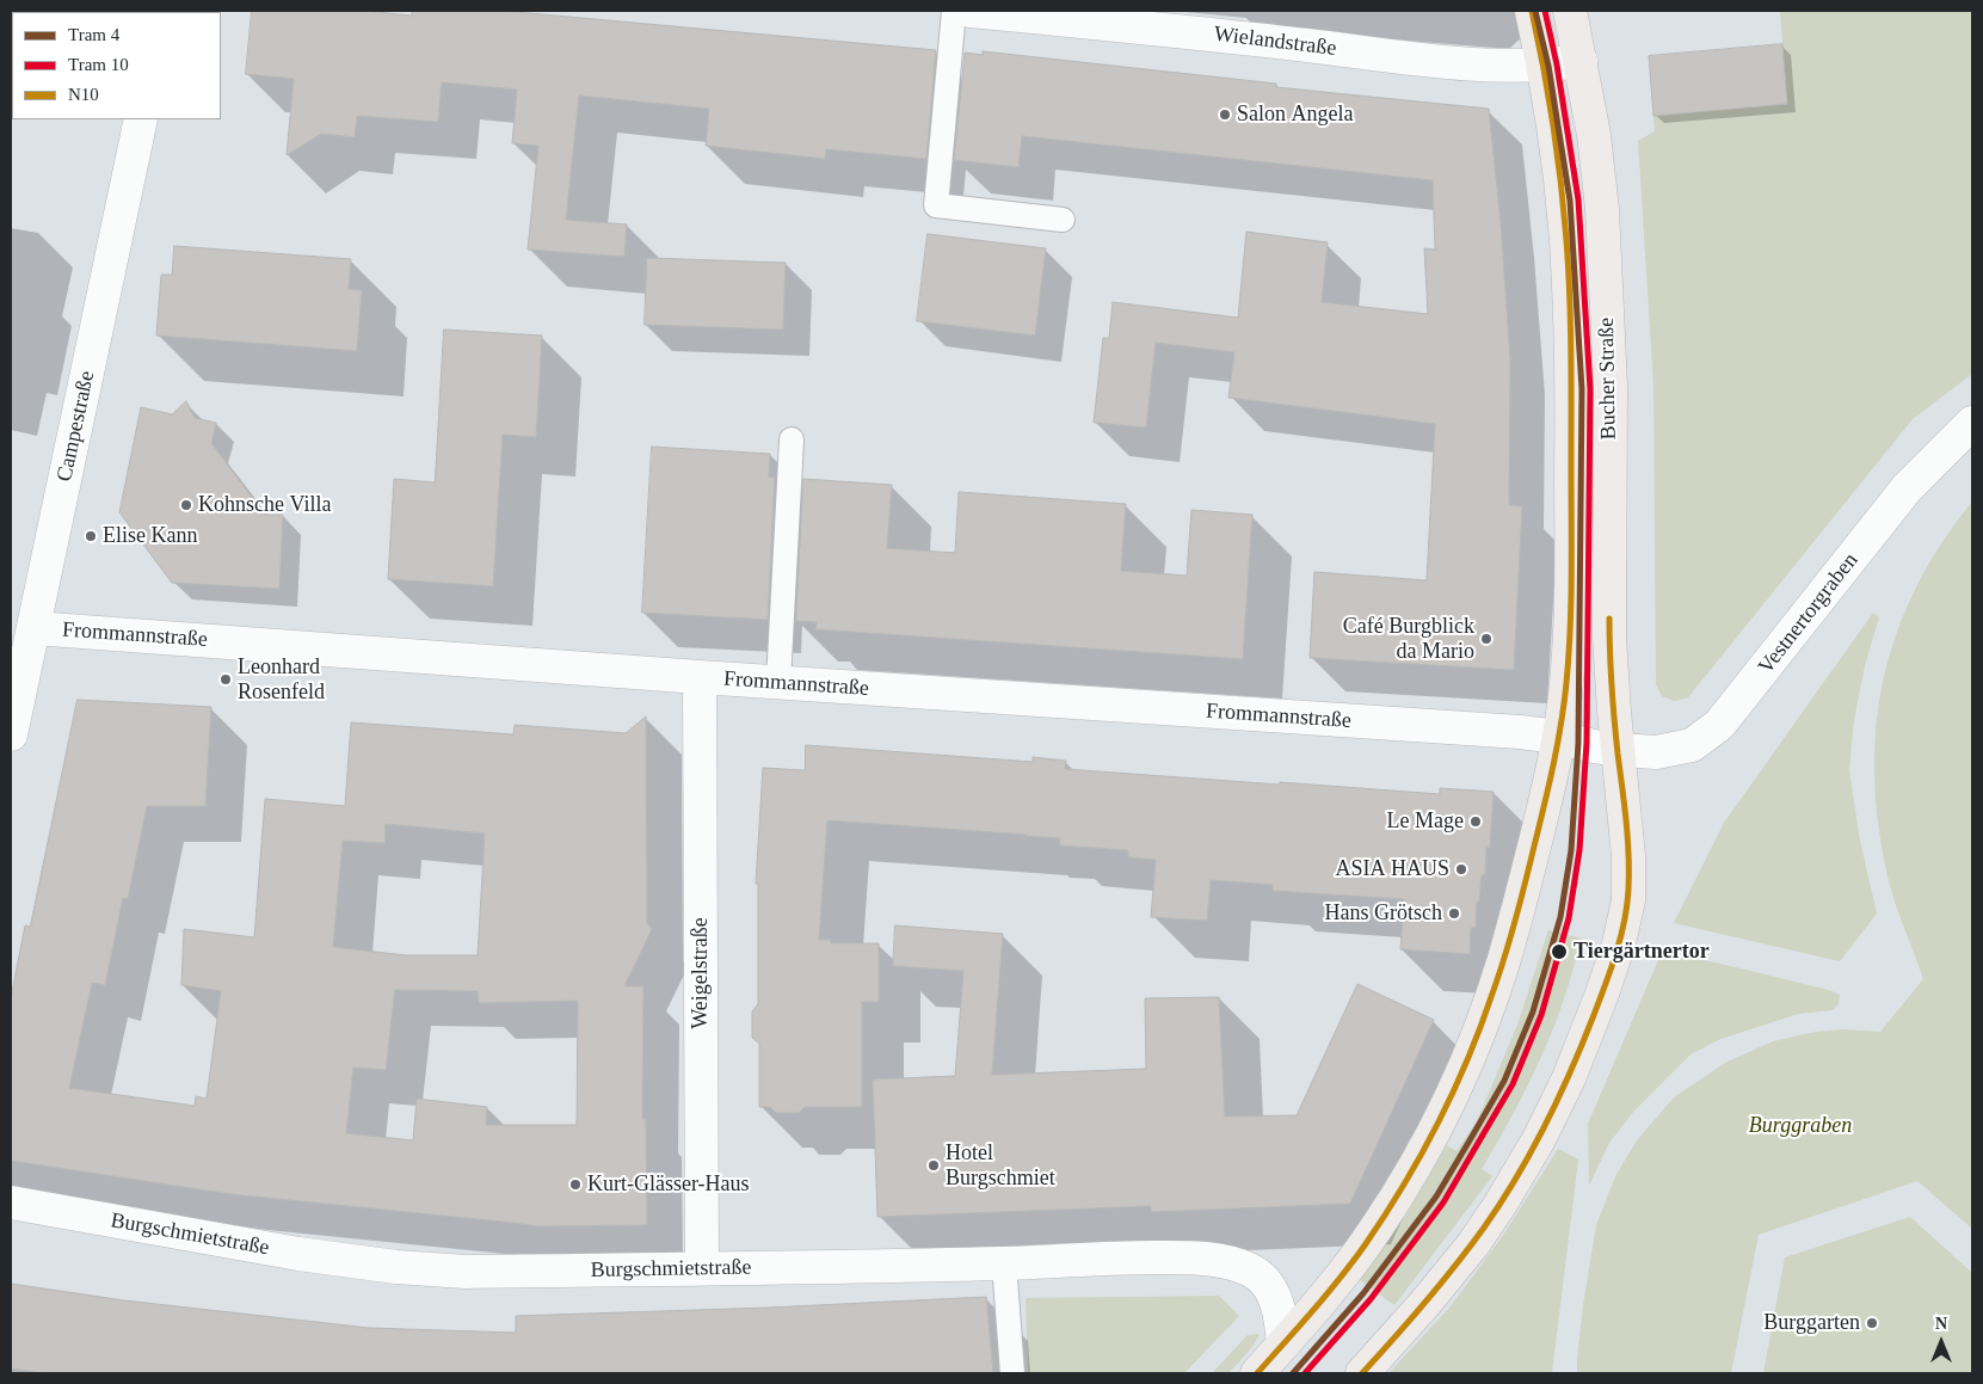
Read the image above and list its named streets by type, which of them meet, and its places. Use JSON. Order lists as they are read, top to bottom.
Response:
{
  "streets": {
    "main road": ["Bucher Straße"],
    "street": [
      "Wielandstraße",
      "Campestraße",
      "Vestnertorgraben",
      "Frommannstraße",
      "Weigelstraße",
      "Burgschmietstraße"
    ]
  },
  "crossings": [
    ["Wielandstraße", "Bucher Straße"],
    ["Bucher Straße", "Vestnertorgraben"],
    ["Bucher Straße", "Frommannstraße"],
    ["Bucher Straße", "Burgschmietstraße"],
    ["Campestraße", "Frommannstraße"],
    ["Vestnertorgraben", "Frommannstraße"],
    ["Frommannstraße", "Weigelstraße"],
    ["Weigelstraße", "Burgschmietstraße"]
  ],
  "parks": ["Burggraben"],
  "places": [
    "Salon Angela",
    "Kohnsche Villa",
    "Elise Kann",
    "Café Burgblick da Mario",
    "Leonhard Rosenfeld",
    "Le Mage",
    "ASIA HAUS",
    "Hans Grötsch",
    "Tiergärtnertor",
    "Hotel Burgschmiet",
    "Kurt-Glässer-Haus",
    "Burggarten"
  ],
  "lines": ["tram line 4", "tram line 10", "transit line N10"],
  "legend": ["Tram 4", "Tram 10", "N10"],
  "north": "top"
}
